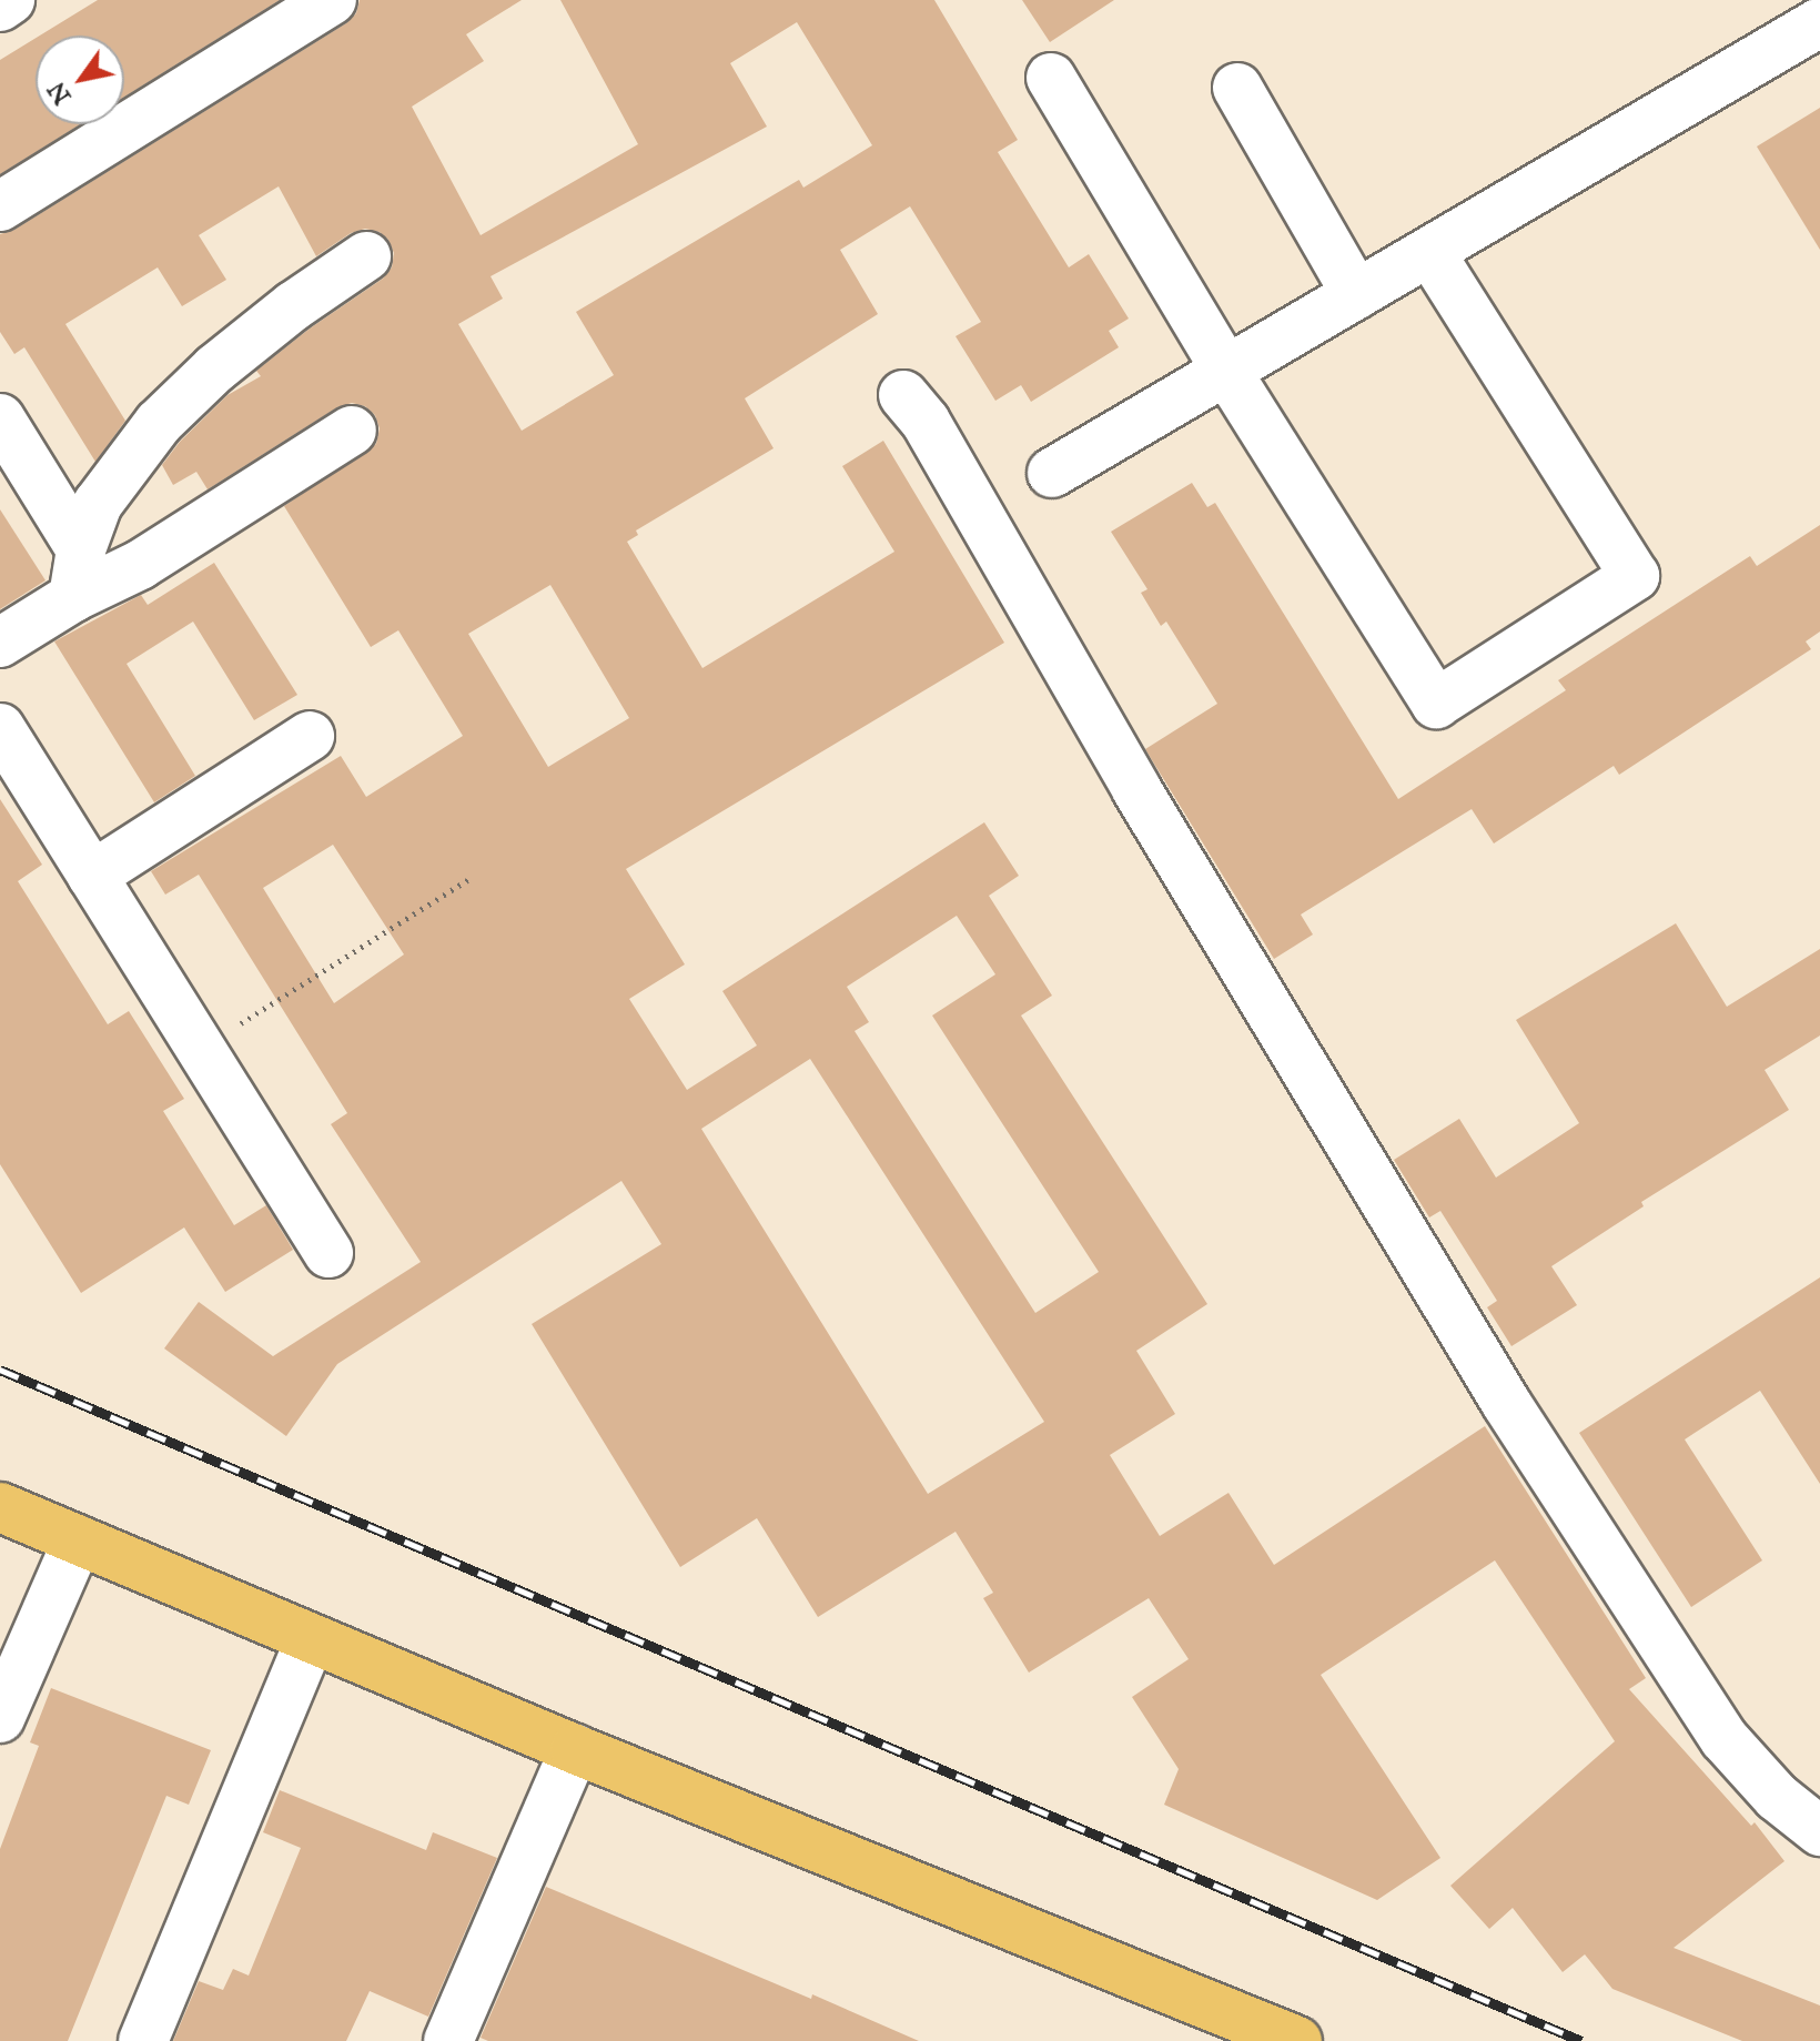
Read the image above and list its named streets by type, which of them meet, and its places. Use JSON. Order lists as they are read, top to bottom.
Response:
{
  "north": "bottom left"
}
